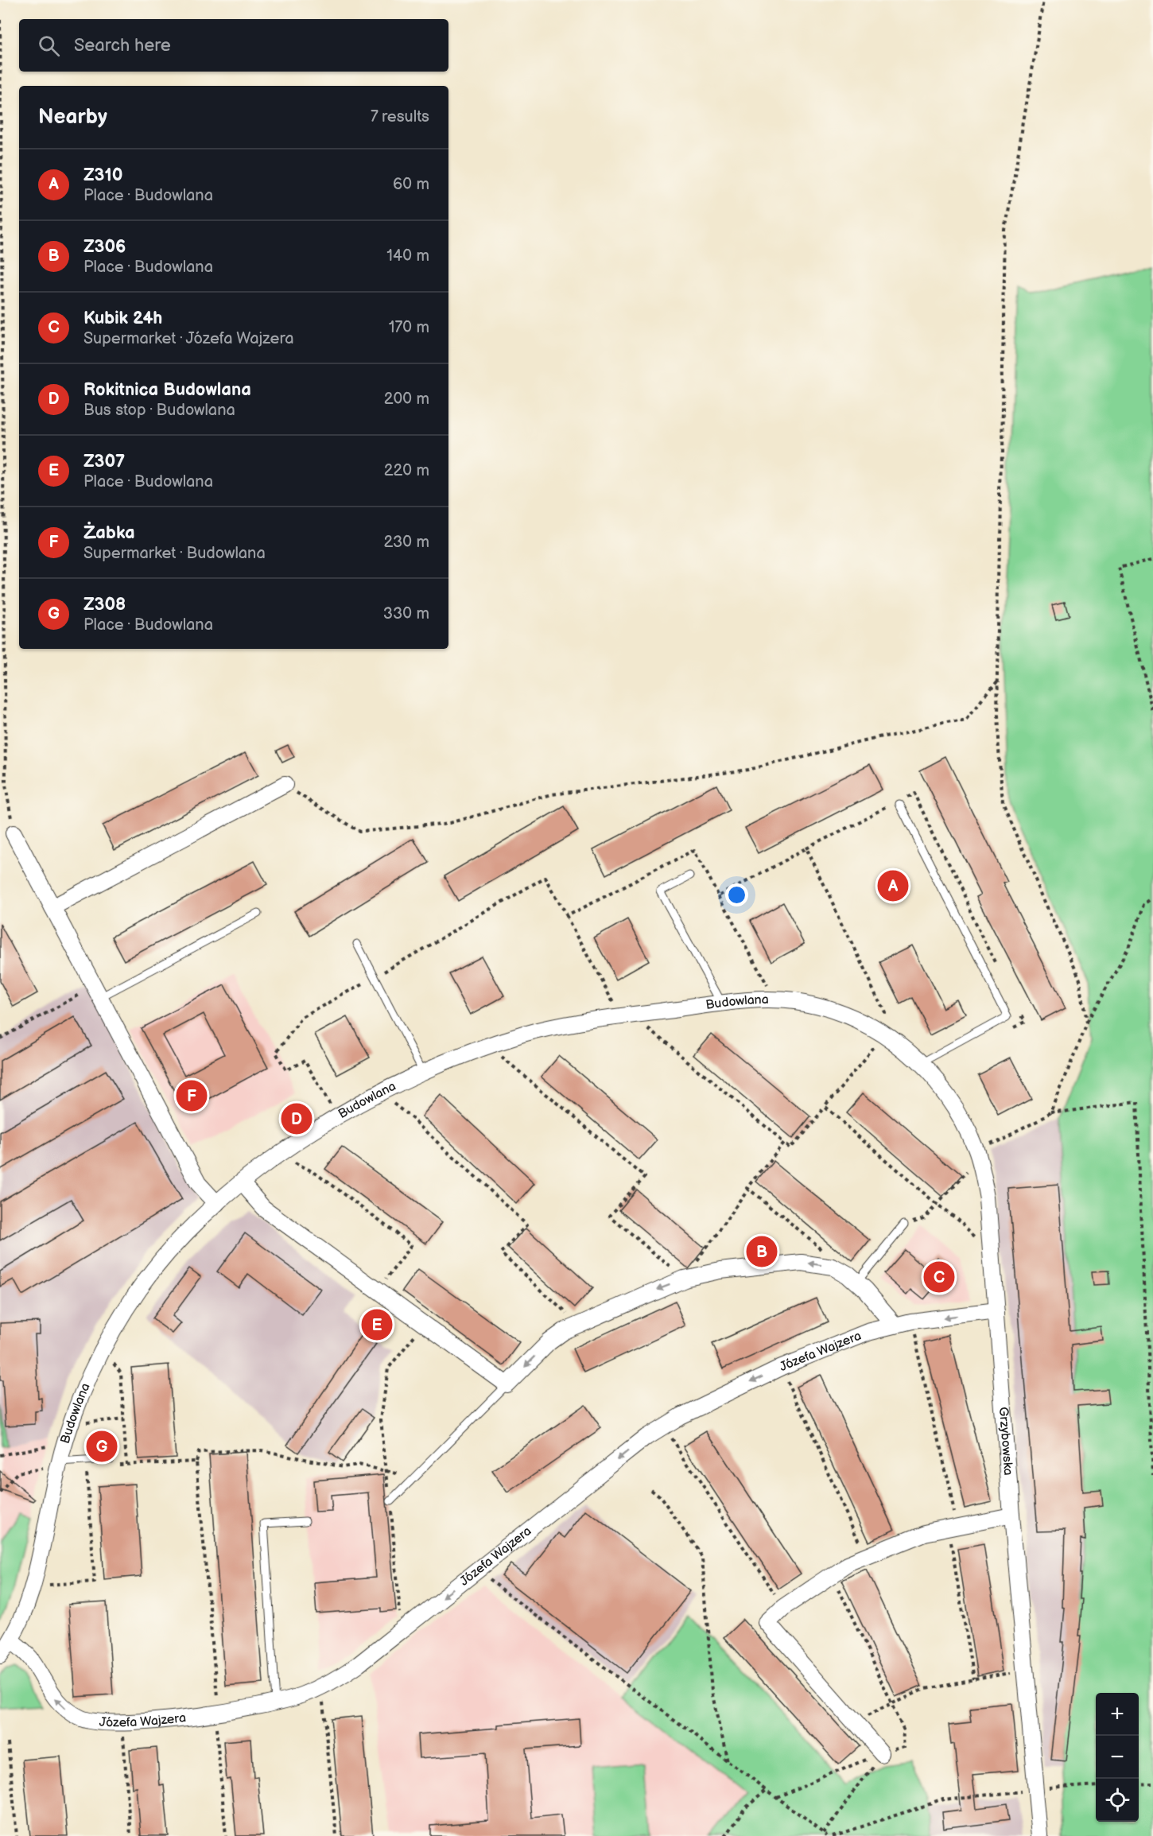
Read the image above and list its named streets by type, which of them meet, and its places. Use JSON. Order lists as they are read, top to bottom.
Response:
{
  "streets": {
    "street": ["Budowlana", "Józefa Wajzera", "Grzybowska"]
  },
  "crossings": [
    ["Budowlana", "Józefa Wajzera"],
    ["Budowlana", "Grzybowska"],
    ["Józefa Wajzera", "Grzybowska"]
  ],
  "one_way": ["Józefa Wajzera"],
  "page": {
    "search": "Search here",
    "heading": ["Nearby", "7 results"],
    "list": [
      {
        "mark": "A",
        "name": "Z310",
        "note": "Place · Budowlana",
        "value": "60 m"
      },
      {
        "mark": "B",
        "name": "Z306",
        "note": "Place · Budowlana",
        "value": "140 m"
      },
      {
        "mark": "C",
        "name": "Kubik 24h",
        "note": "Supermarket · Józefa Wajzera",
        "value": "170 m"
      },
      {
        "mark": "D",
        "name": "Rokitnica Budowlana",
        "note": "Bus stop · Budowlana",
        "value": "200 m"
      },
      {
        "mark": "E",
        "name": "Z307",
        "note": "Place · Budowlana",
        "value": "220 m"
      },
      {
        "mark": "F",
        "name": "Żabka",
        "note": "Supermarket · Budowlana",
        "value": "230 m"
      },
      {
        "mark": "G",
        "name": "Z308",
        "note": "Place · Budowlana",
        "value": "330 m"
      }
    ],
    "pins": [
      "A",
      "F",
      "D",
      "B",
      "C",
      "E",
      "G"
    ],
    "map_buttons": ["+", "−"]
  }
}
